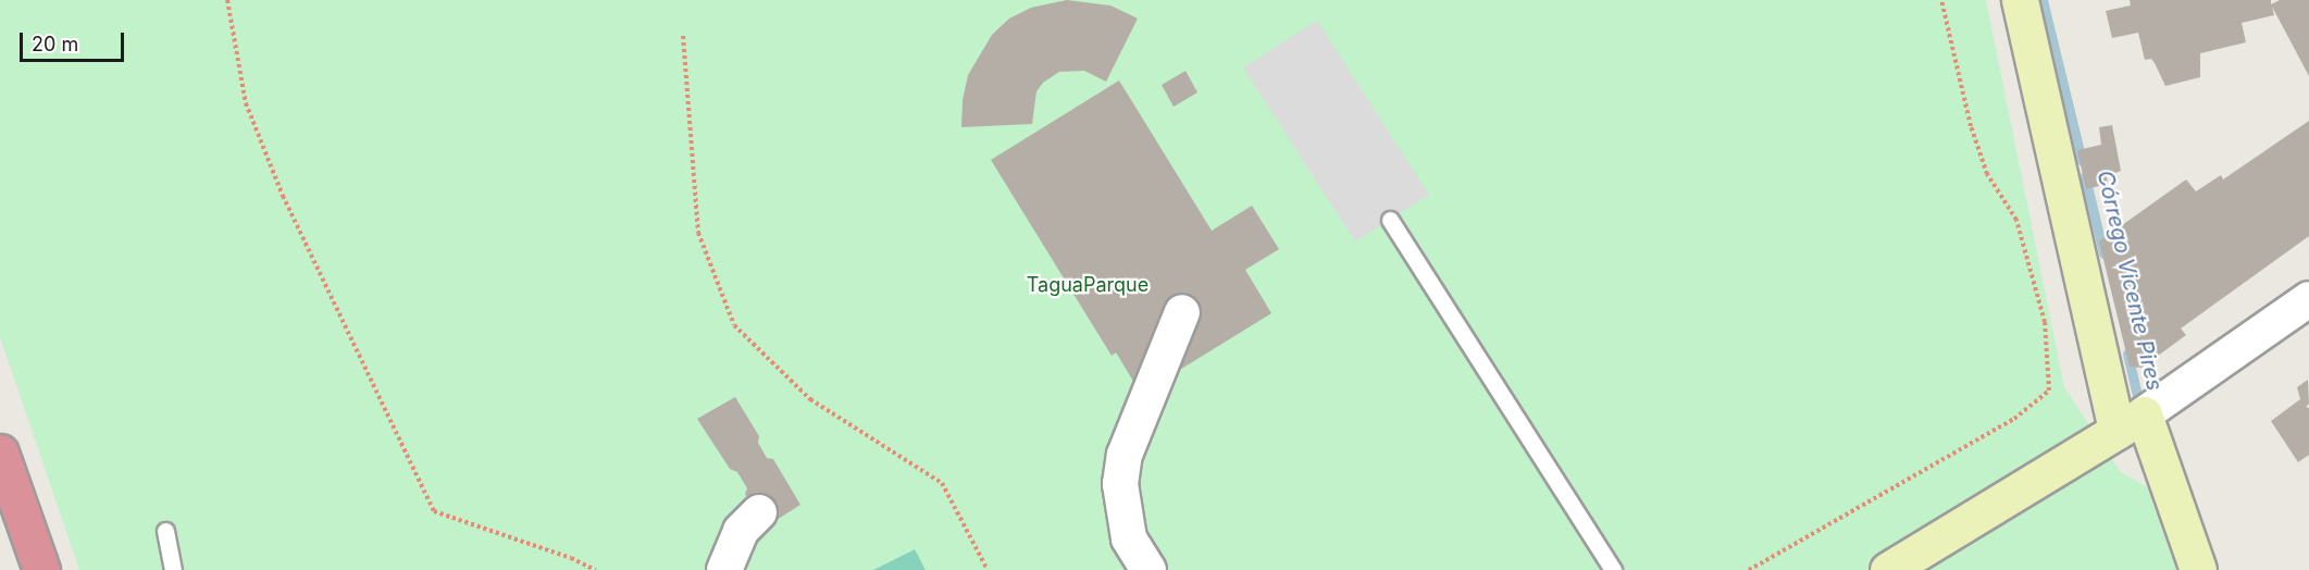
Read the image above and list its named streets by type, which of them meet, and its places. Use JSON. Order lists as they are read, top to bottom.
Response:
{
  "water": ["Córrego Vicente Pires"],
  "parks": ["TaguaParque"],
  "scale_bar": "20 m"
}
